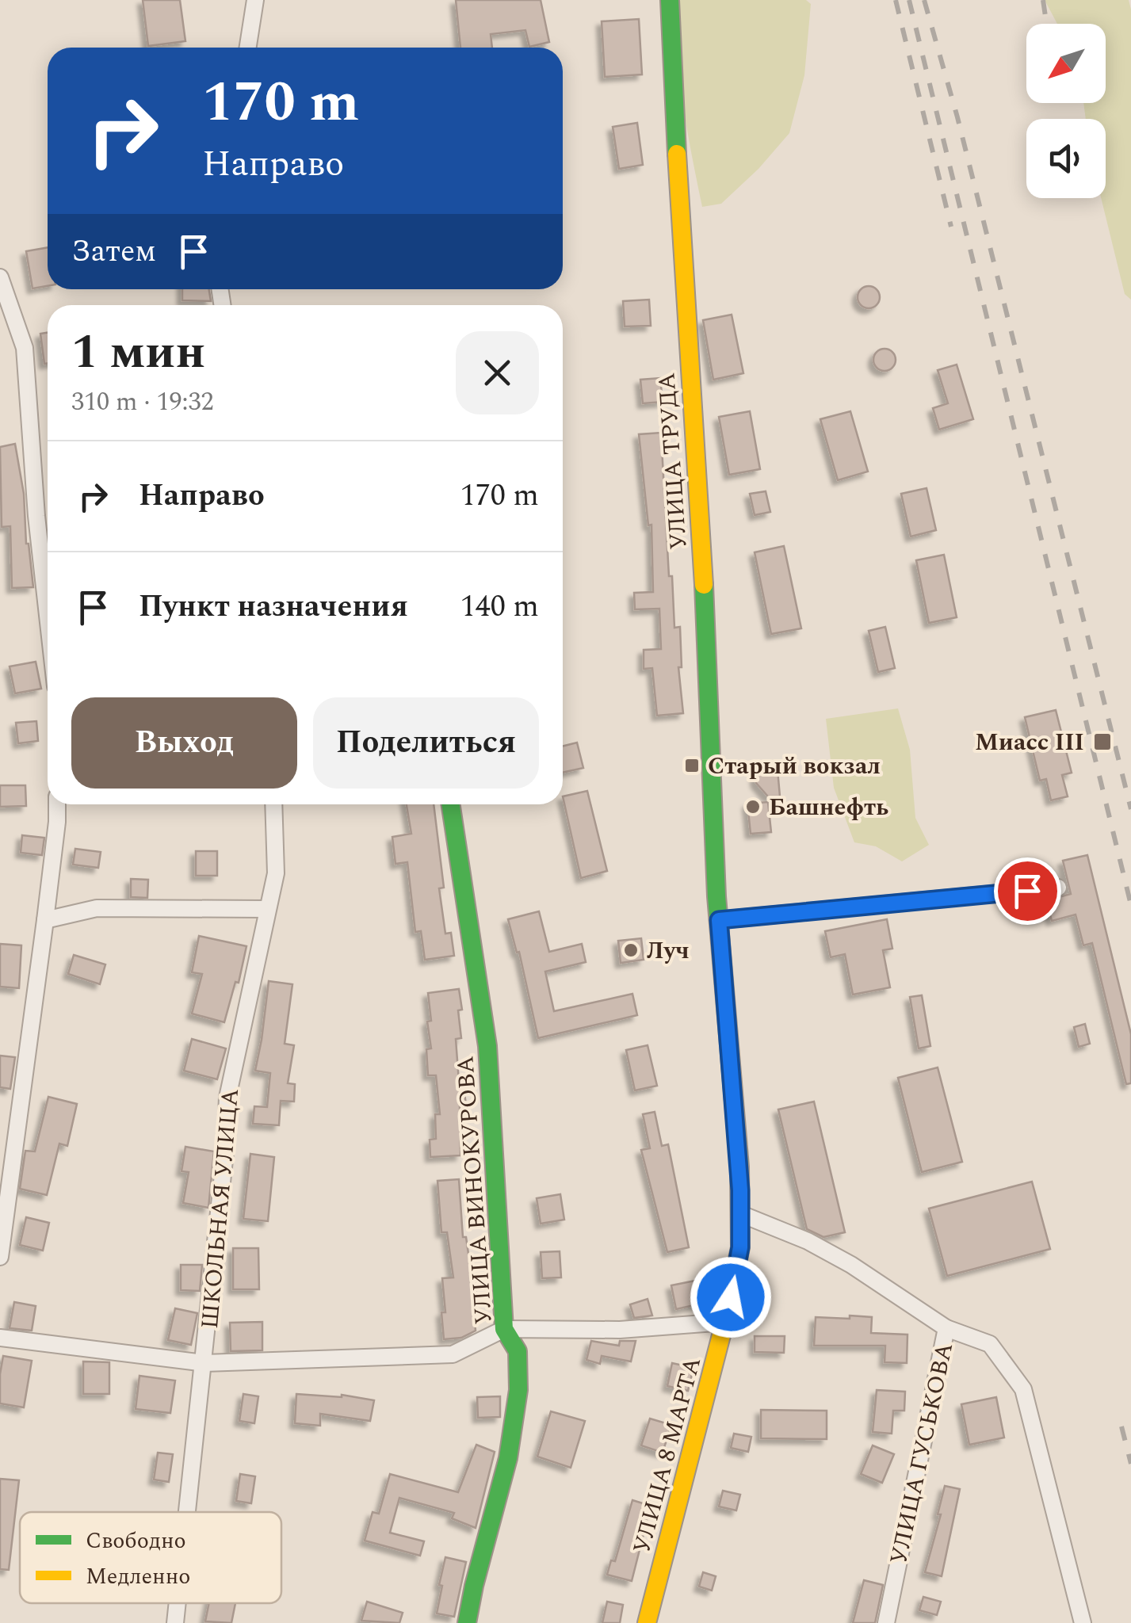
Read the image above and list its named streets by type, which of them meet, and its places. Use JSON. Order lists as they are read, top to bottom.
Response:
{
  "streets": {
    "main road": ["УЛИЦА ТРУДА", "УЛИЦА ВИНОКУРОВА", "УЛИЦА 8 МАРТА"],
    "street": ["ШКОЛЬНАЯ УЛИЦА", "УЛИЦА ГУСЬКОВА"]
  },
  "crossings": [
    ["УЛИЦА ТРУДА", "УЛИЦА 8 МАРТА"],
    ["УЛИЦА ГУСЬКОВА", "УЛИЦА 8 МАРТА"]
  ],
  "places": {
    "transit": ["Миасс III", "Старый вокзал"],
    "other": ["Башнефть", "Луч"]
  },
  "legend": ["Свободно", "Медленно"],
  "north": "bottom left",
  "page": {
    "turn": ["170 m", "Направо"],
    "then": "Затем",
    "heading": ["1 мин", "310 m · 19:32"],
    "list": [
      {
        "name": "Направо",
        "value": "170 m"
      },
      {
        "name": "Пункт назначения",
        "value": "140 m"
      }
    ],
    "buttons": ["Выход", "Поделиться"]
  }
}
